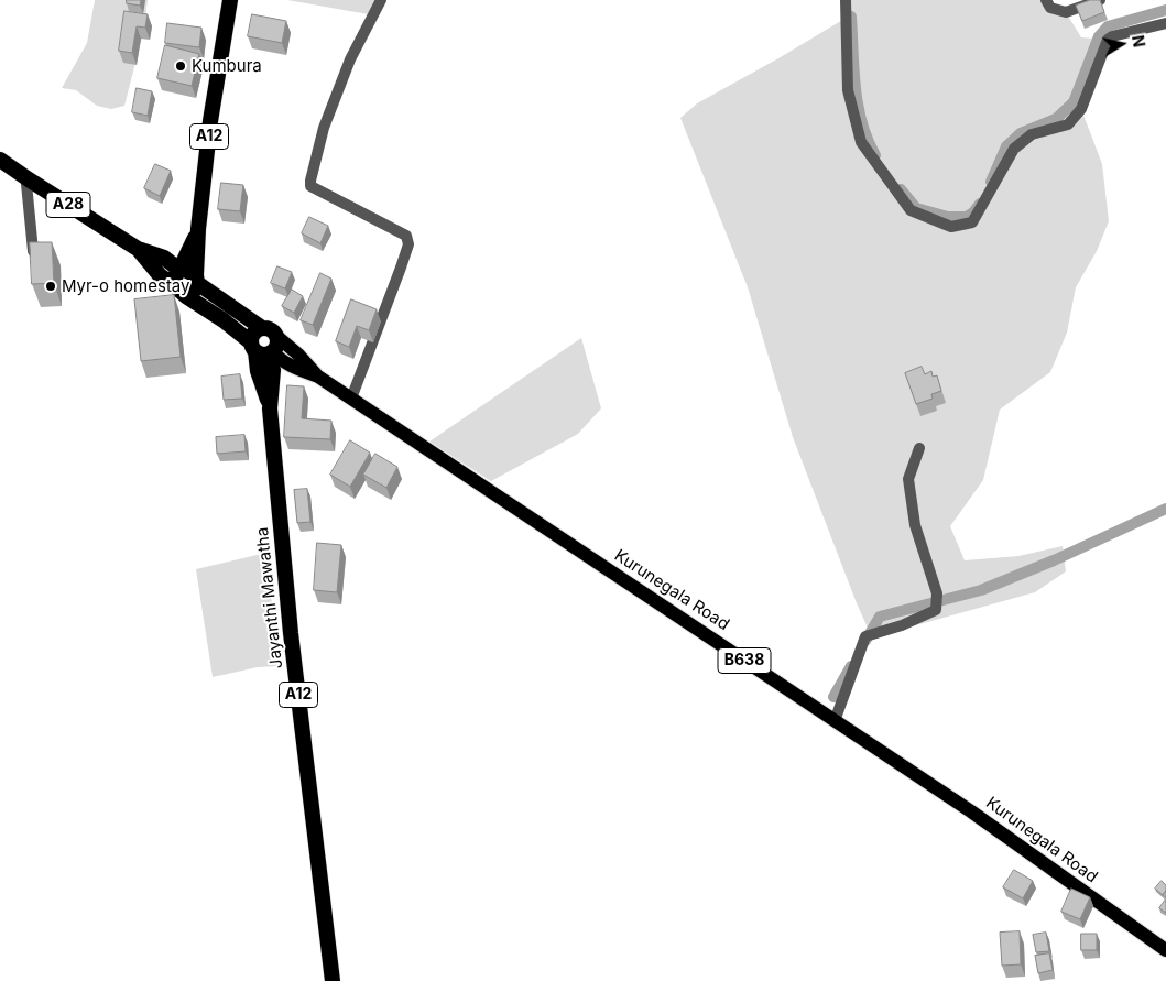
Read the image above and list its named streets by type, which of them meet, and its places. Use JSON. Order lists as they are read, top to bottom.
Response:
{
  "streets": {
    "highway": ["A12", "A28", "Jayanthi Mawatha"],
    "main road": ["Kurunegala Road", "B638"]
  },
  "crossings": [
    ["A12", "A28"],
    ["Kurunegala Road", "Jayanthi Mawatha"]
  ],
  "places": ["Kumbura", "Myr-o homestay"],
  "north": "right"
}
